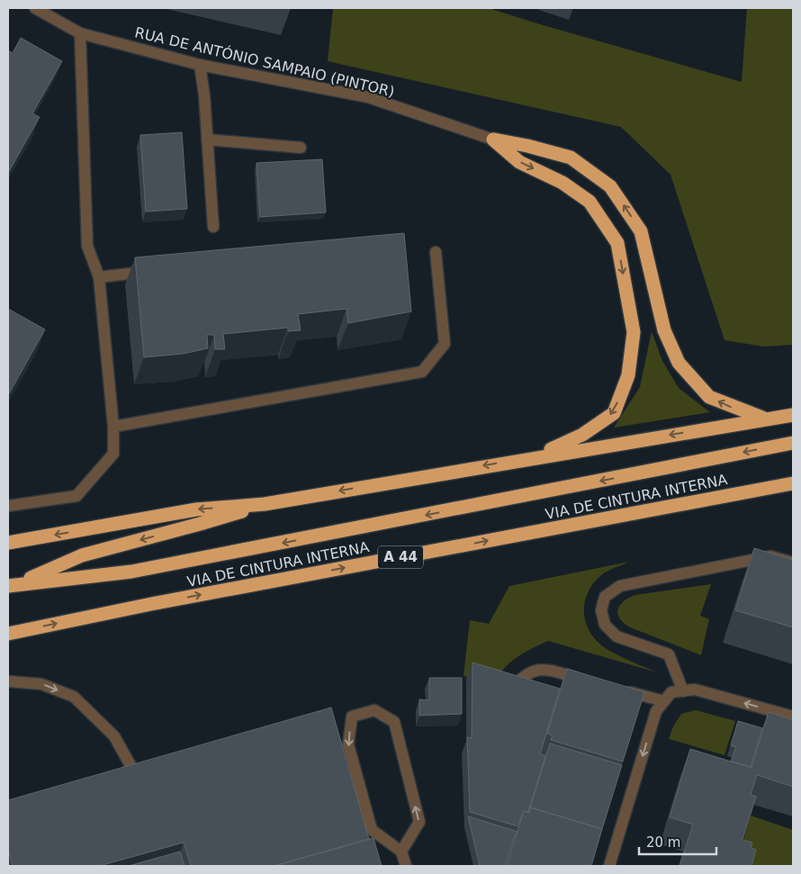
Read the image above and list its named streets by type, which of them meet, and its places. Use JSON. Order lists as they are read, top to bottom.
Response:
{
  "streets": {
    "highway": ["VIA DE CINTURA INTERNA", "A 44"],
    "street": ["RUA DE ANTÓNIO SAMPAIO (PINTOR)"]
  },
  "scale_bar": "20 m"
}
